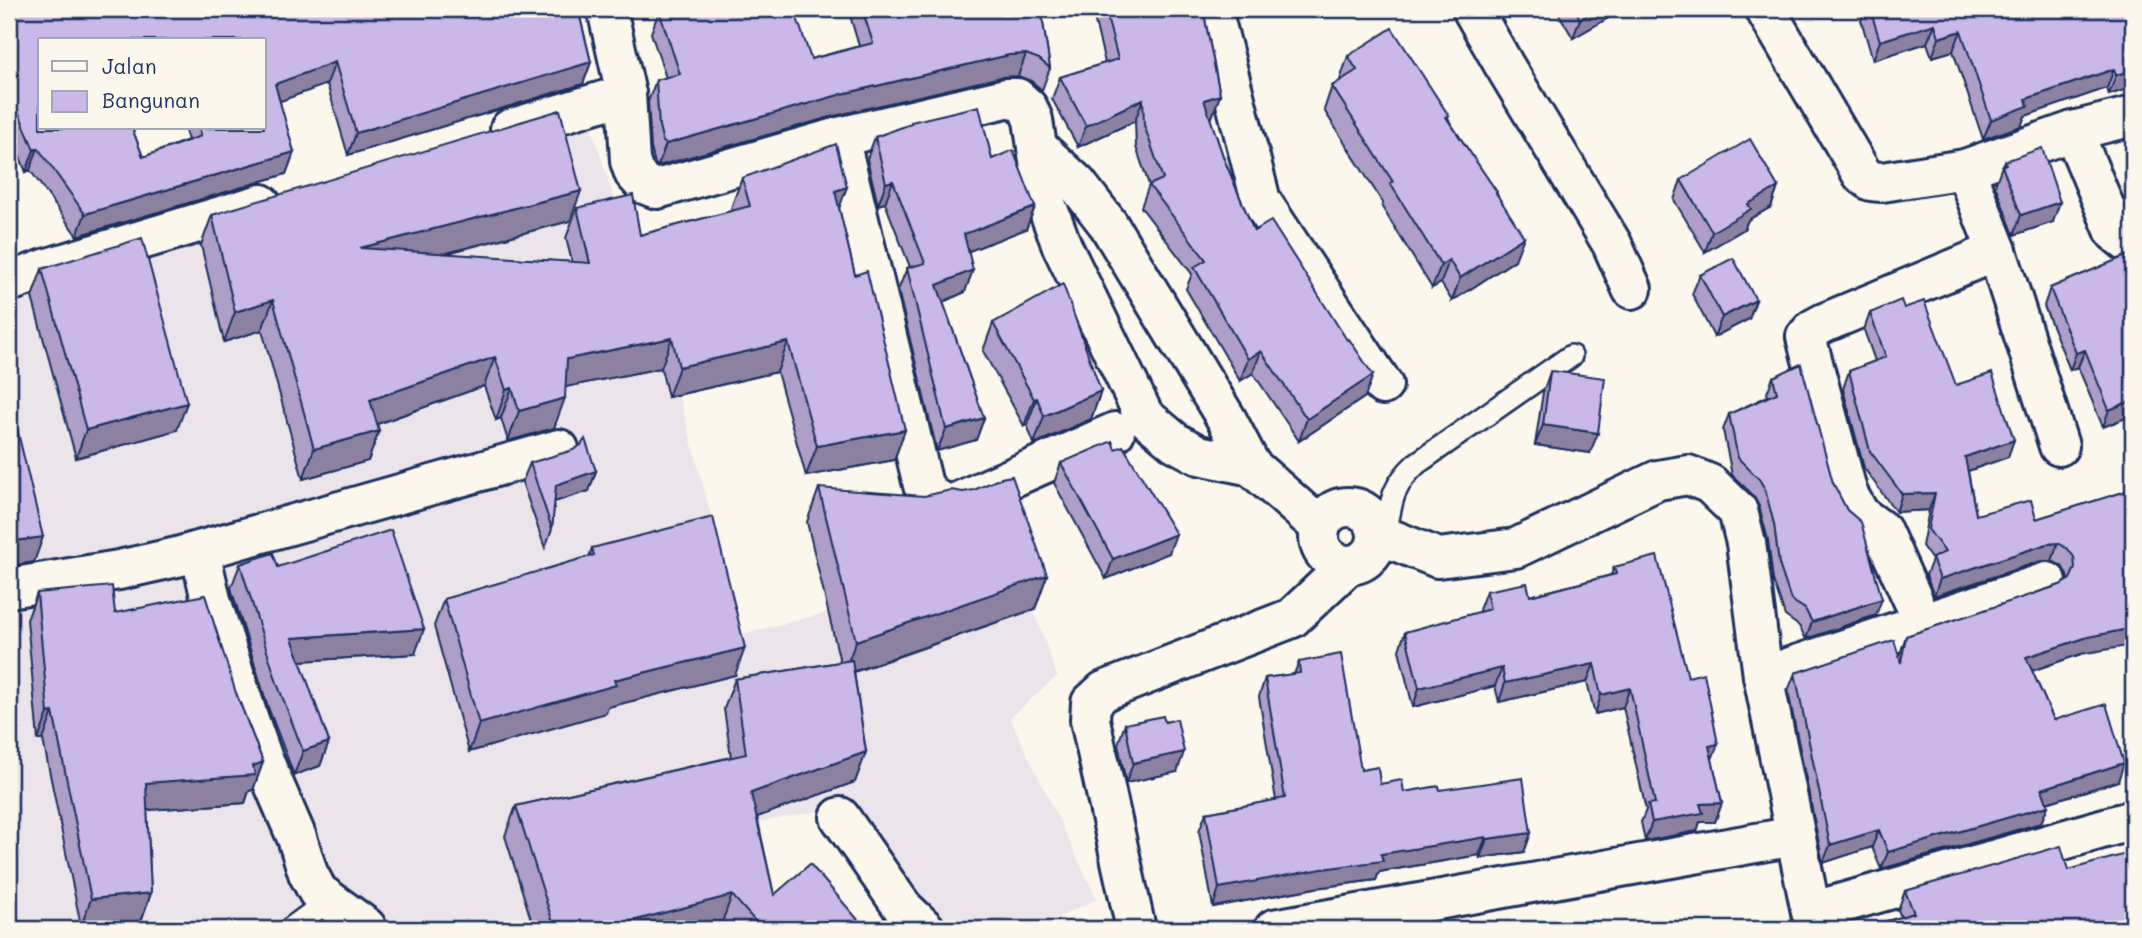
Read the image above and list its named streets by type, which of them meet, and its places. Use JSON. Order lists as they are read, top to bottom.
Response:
{
  "legend": ["Jalan", "Bangunan"]
}
